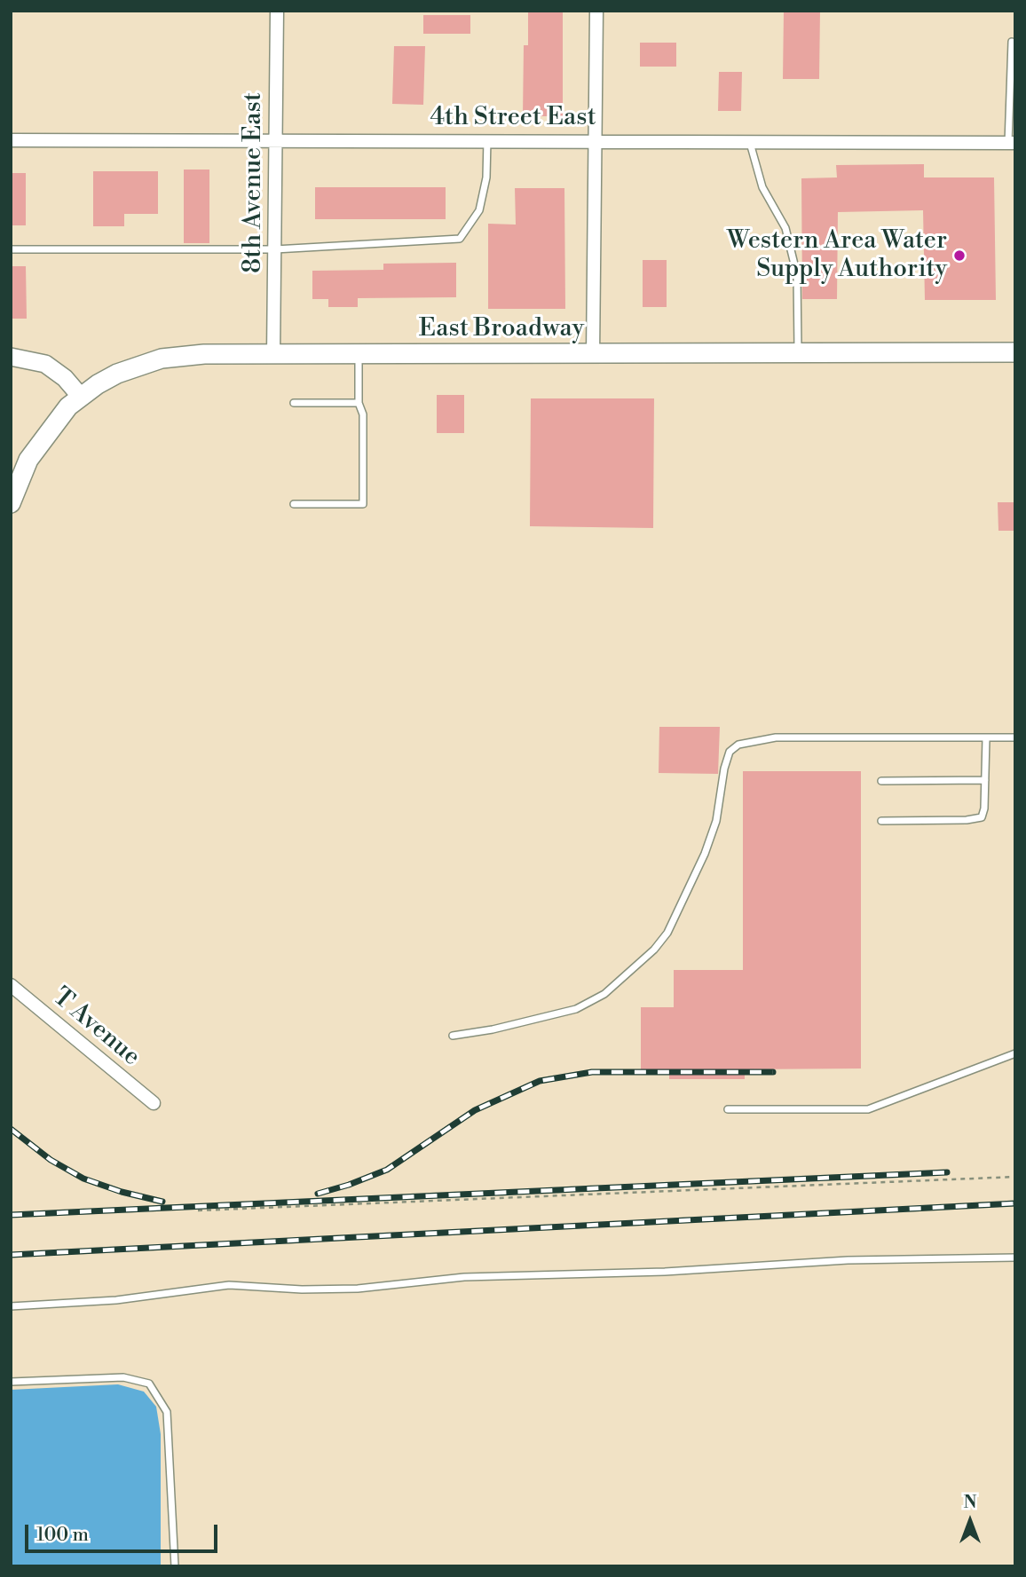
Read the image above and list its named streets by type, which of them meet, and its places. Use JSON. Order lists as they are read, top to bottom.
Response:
{
  "streets": {
    "main road": ["East Broadway"],
    "street": ["4th Street East", "8th Avenue East", "T Avenue"]
  },
  "crossings": [
    ["4th Street East", "8th Avenue East"],
    ["8th Avenue East", "East Broadway"]
  ],
  "places": ["Western Area Water Supply Authority"],
  "scale_bar": "100 m",
  "north": "top"
}
